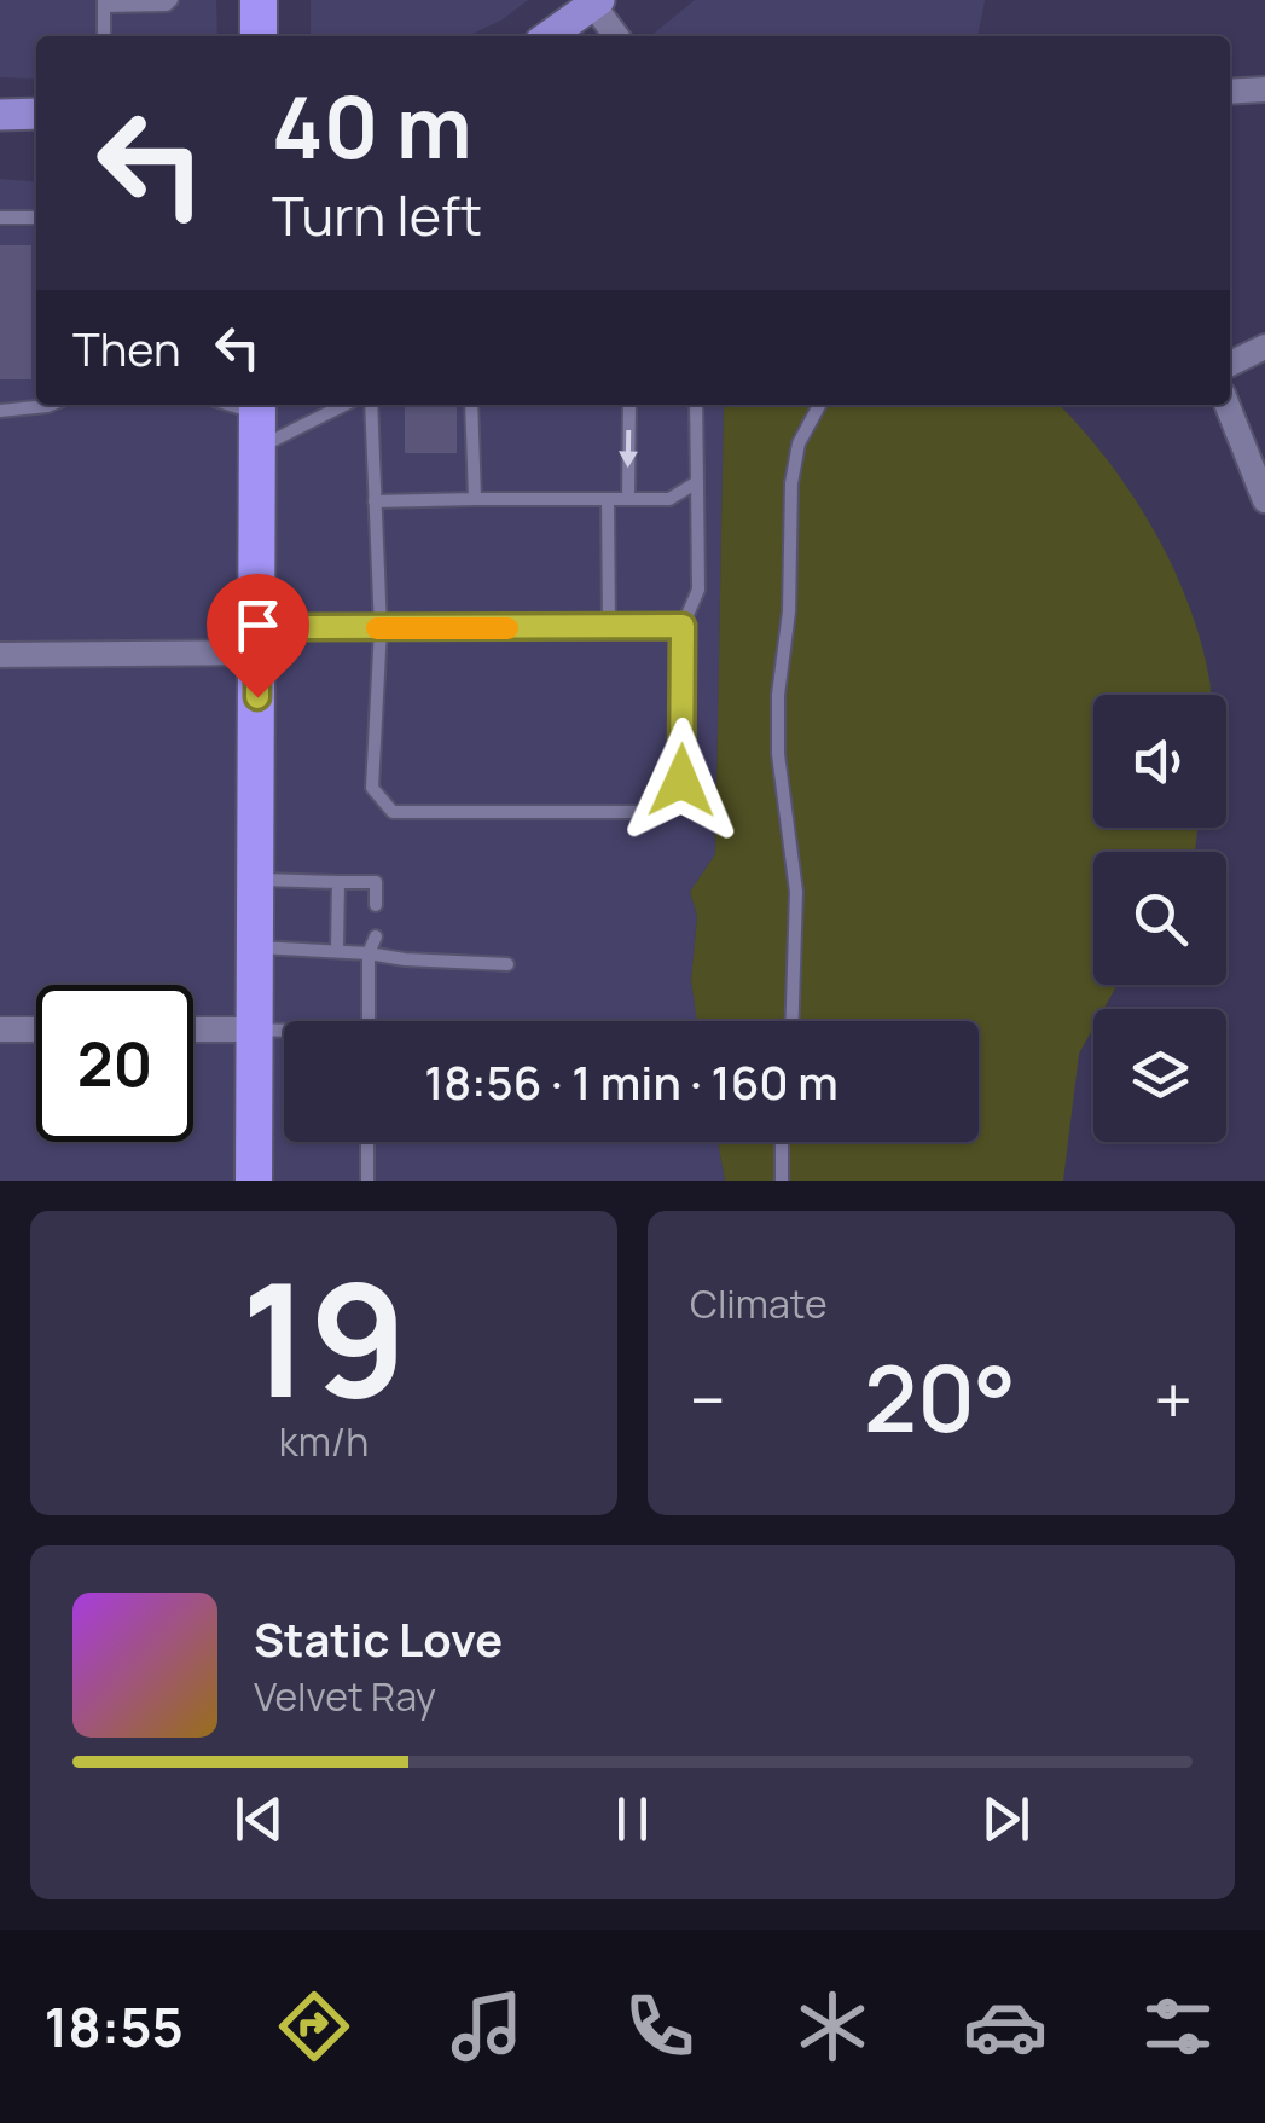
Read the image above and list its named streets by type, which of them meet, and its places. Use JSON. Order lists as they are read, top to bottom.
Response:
{
  "page": {
    "turn": ["40 m", "Turn left"],
    "then": "Then",
    "limit": "20",
    "trip": "18:56 · 1 min · 160 m",
    "tile": [
      ["19", "km/h"],
      "Climate"
    ],
    "heat": ["−", "20°", "+"],
    "song": ["Static Love", "Velvet Ray"],
    "tabs": "18:55"
  }
}
